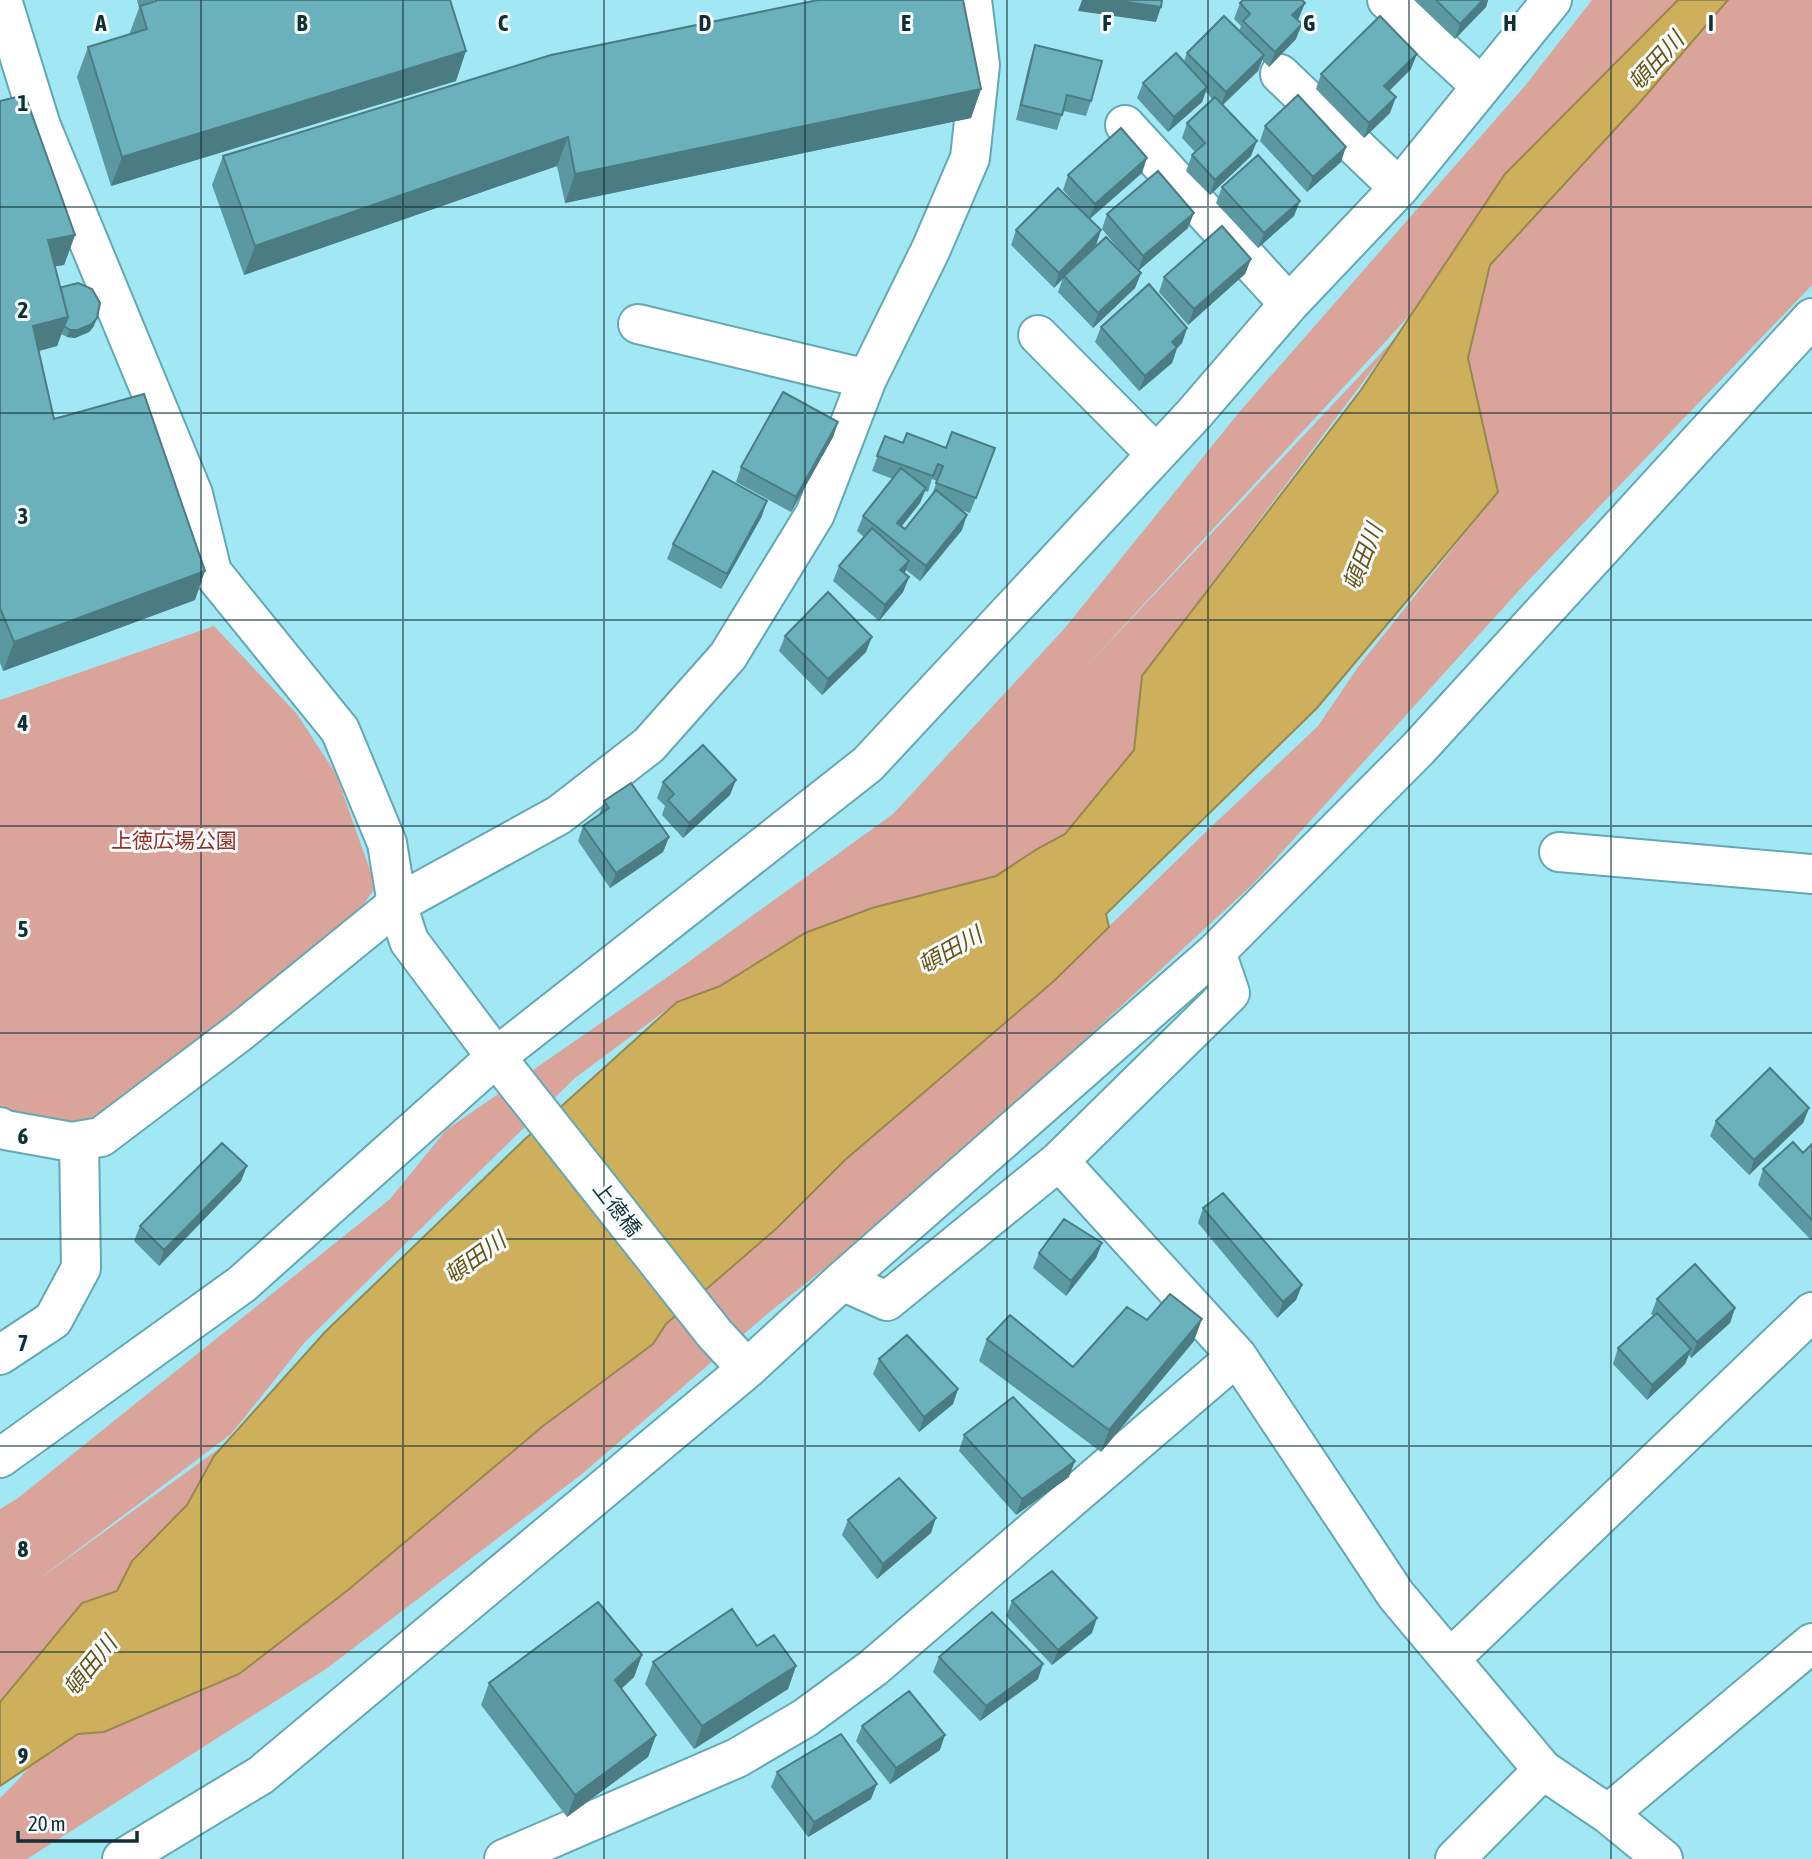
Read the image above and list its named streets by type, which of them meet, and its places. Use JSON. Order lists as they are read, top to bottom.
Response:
{
  "streets": {
    "street": ["上徳橋"]
  },
  "water": ["頓田川"],
  "parks": ["上徳広場公園"],
  "scale_bar": "20 m",
  "grid": {
    "columns": [
      "A",
      "B",
      "C",
      "D",
      "E",
      "F",
      "G",
      "H",
      "I"
    ],
    "rows": [
      "1",
      "2",
      "3",
      "4",
      "5",
      "6",
      "7",
      "8",
      "9"
    ]
  }
}
